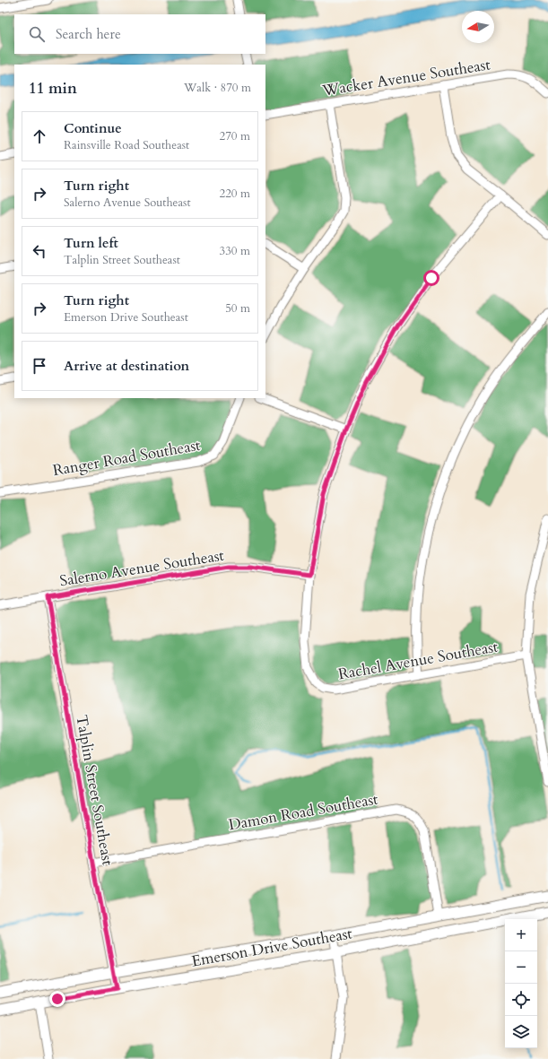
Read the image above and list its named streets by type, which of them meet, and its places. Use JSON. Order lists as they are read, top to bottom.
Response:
{
  "streets": {
    "street": [
      "Wacker Avenue Southeast",
      "Ranger Road Southeast",
      "Salerno Avenue Southeast",
      "Rachel Avenue Southeast",
      "Talplin Street Southeast",
      "Damon Road Southeast",
      "Emerson Drive Southeast"
    ]
  },
  "crossings": [
    ["Salerno Avenue Southeast", "Rachel Avenue Southeast"],
    ["Salerno Avenue Southeast", "Talplin Street Southeast"],
    ["Talplin Street Southeast", "Damon Road Southeast"],
    ["Talplin Street Southeast", "Emerson Drive Southeast"],
    ["Damon Road Southeast", "Emerson Drive Southeast"]
  ],
  "north": "left",
  "page": {
    "search": "Search here",
    "heading": ["11 min", "Walk · 870 m"],
    "list": [
      ["Continue", "Rainsville Road Southeast", "270 m"],
      ["Turn right", "Salerno Avenue Southeast", "220 m"],
      ["Turn left", "Talplin Street Southeast", "330 m"],
      ["Turn right", "Emerson Drive Southeast", "50 m"],
      "Arrive at destination"
    ],
    "map_buttons": ["+", "−"]
  }
}
